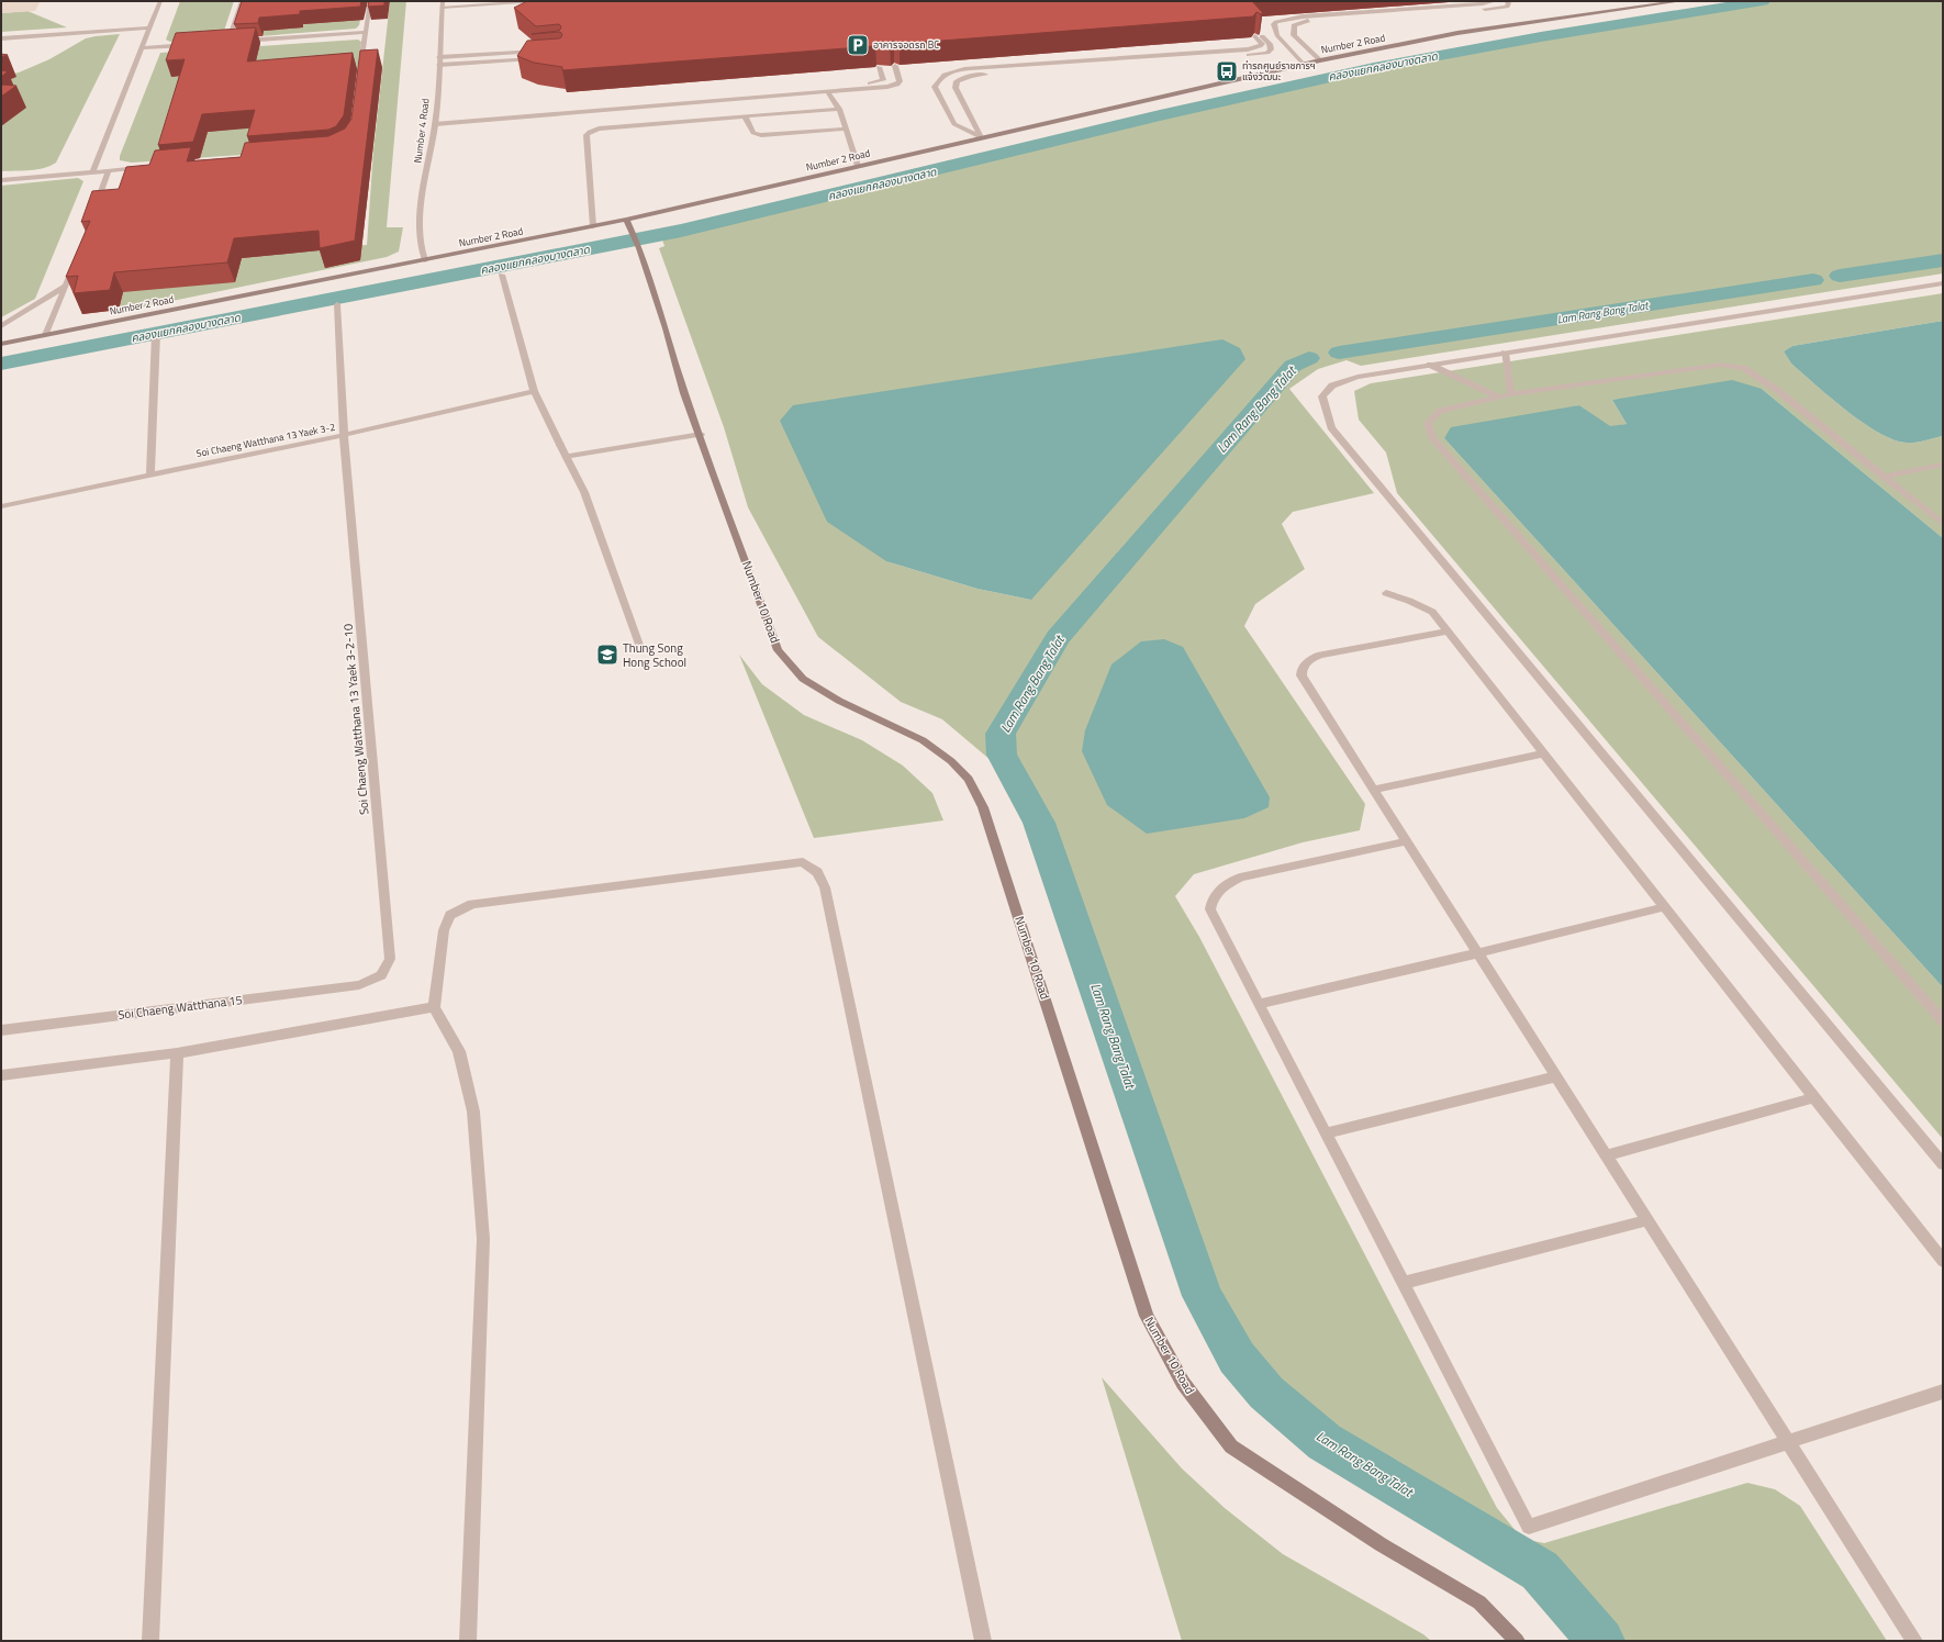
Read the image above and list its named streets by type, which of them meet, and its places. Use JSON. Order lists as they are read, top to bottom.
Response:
{
  "streets": {
    "street": [
      "Number 2 Road",
      "Number 4 Road",
      "Soi Chaeng Watthana 13 Yaek 3-2",
      "Number 10 Road",
      "Soi Chaeng Watthana 13 Yaek 3-2-10",
      "Soi Chaeng Watthana 15"
    ]
  },
  "crossings": [
    ["Number 2 Road", "Number 4 Road"],
    ["Number 2 Road", "Number 10 Road"],
    ["Soi Chaeng Watthana 13 Yaek 3-2", "Soi Chaeng Watthana 13 Yaek 3-2-10"],
    ["Soi Chaeng Watthana 13 Yaek 3-2-10", "Soi Chaeng Watthana 15"]
  ],
  "water": ["คลองแยกคลองบางตลาด", "Lam Rang Bang Talat"],
  "places": {
    "parking": ["อาคารจอดรถ BC"],
    "bus stop": ["ท่ารถศูนย์ราชการฯ แจ้งวัฒนะ"],
    "school or university": ["Thung Song Hong School"]
  }
}
